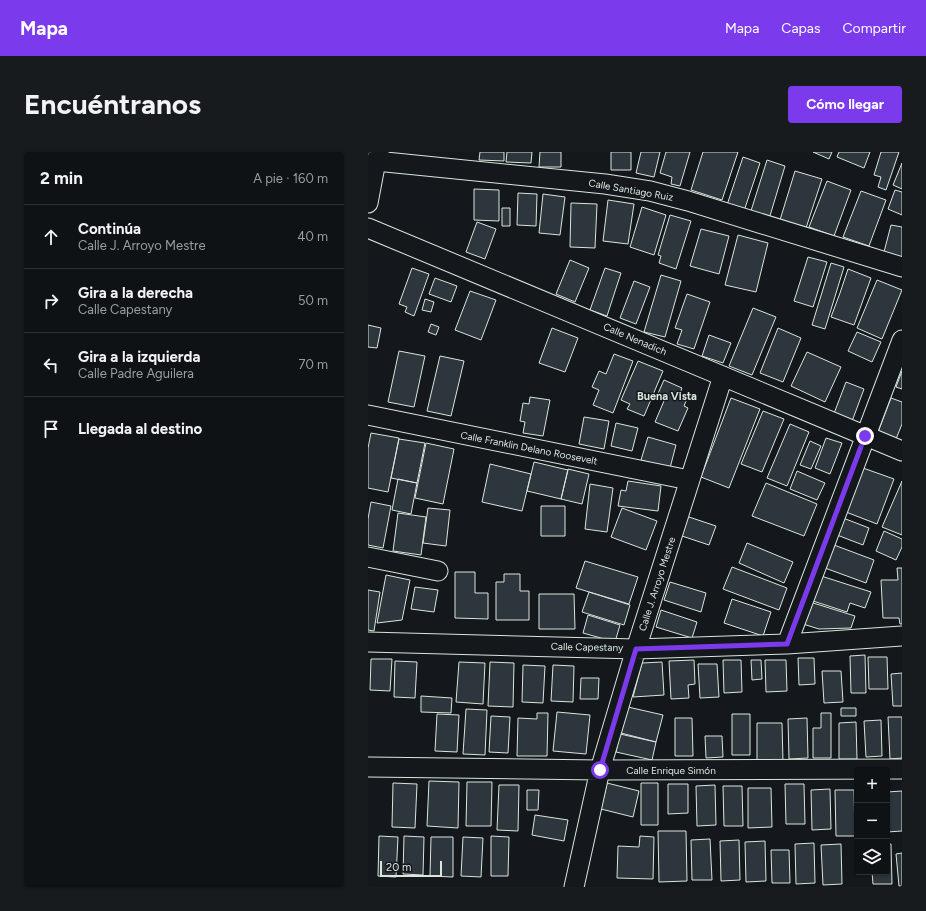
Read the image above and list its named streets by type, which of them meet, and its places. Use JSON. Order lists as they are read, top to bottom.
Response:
{
  "streets": {
    "street": [
      "Calle Santiago Ruiz",
      "Calle Nenadich",
      "Calle Franklin Delano Roosevelt",
      "Calle J. Arroyo Mestre",
      "Calle Capestany",
      "Calle Enrique Simón"
    ]
  },
  "crossings": [
    ["Calle Nenadich", "Calle J. Arroyo Mestre"],
    ["Calle Franklin Delano Roosevelt", "Calle J. Arroyo Mestre"],
    ["Calle J. Arroyo Mestre", "Calle Capestany"],
    ["Calle J. Arroyo Mestre", "Calle Enrique Simón"]
  ],
  "districts": ["Buena Vista"],
  "scale_bar": "20 m",
  "page": {
    "header": "Mapa",
    "nav": ["Mapa", "Capas", "Compartir"],
    "buttons": "Cómo llegar",
    "title": "Encuéntranos",
    "heading": ["2 min", "A pie · 160 m"],
    "list": [
      ["Continúa", "Calle J. Arroyo Mestre", "40 m"],
      ["Gira a la derecha", "Calle Capestany", "50 m"],
      ["Gira a la izquierda", "Calle Padre Aguilera", "70 m"],
      "Llegada al destino"
    ],
    "map_buttons": ["+", "−"],
    "scale": "20 m"
  }
}
